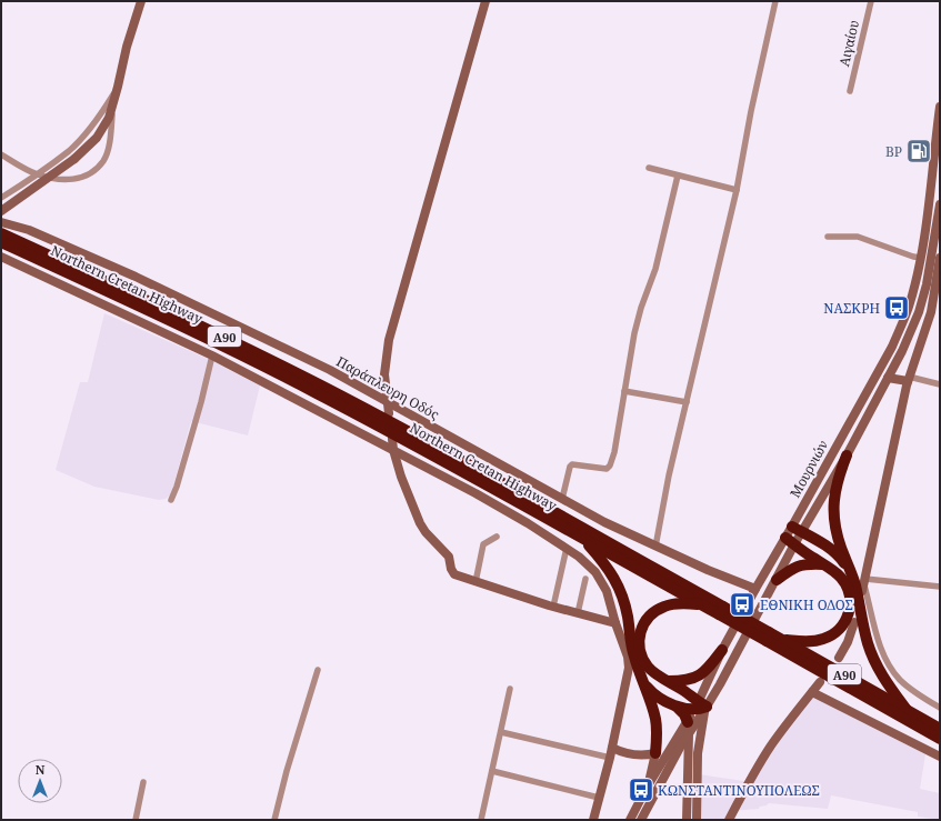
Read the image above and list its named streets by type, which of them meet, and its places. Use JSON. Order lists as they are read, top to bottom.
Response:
{
  "streets": {
    "highway": ["Northern Cretan Highway", "Α90"],
    "street": ["Αιγαίου", "Παράπλευρη Οδός", "Μουρνιών"]
  },
  "places": {
    "fuel station": ["BP"],
    "bus stop": ["ΝΑΣΚΡΗ", "ΕΘΝΙΚΗ ΟΔΟΣ", "ΚΩΝΣΤΑΝΤΙΝΟΥΠΟΛΕΩΣ"]
  },
  "north": "top"
}
